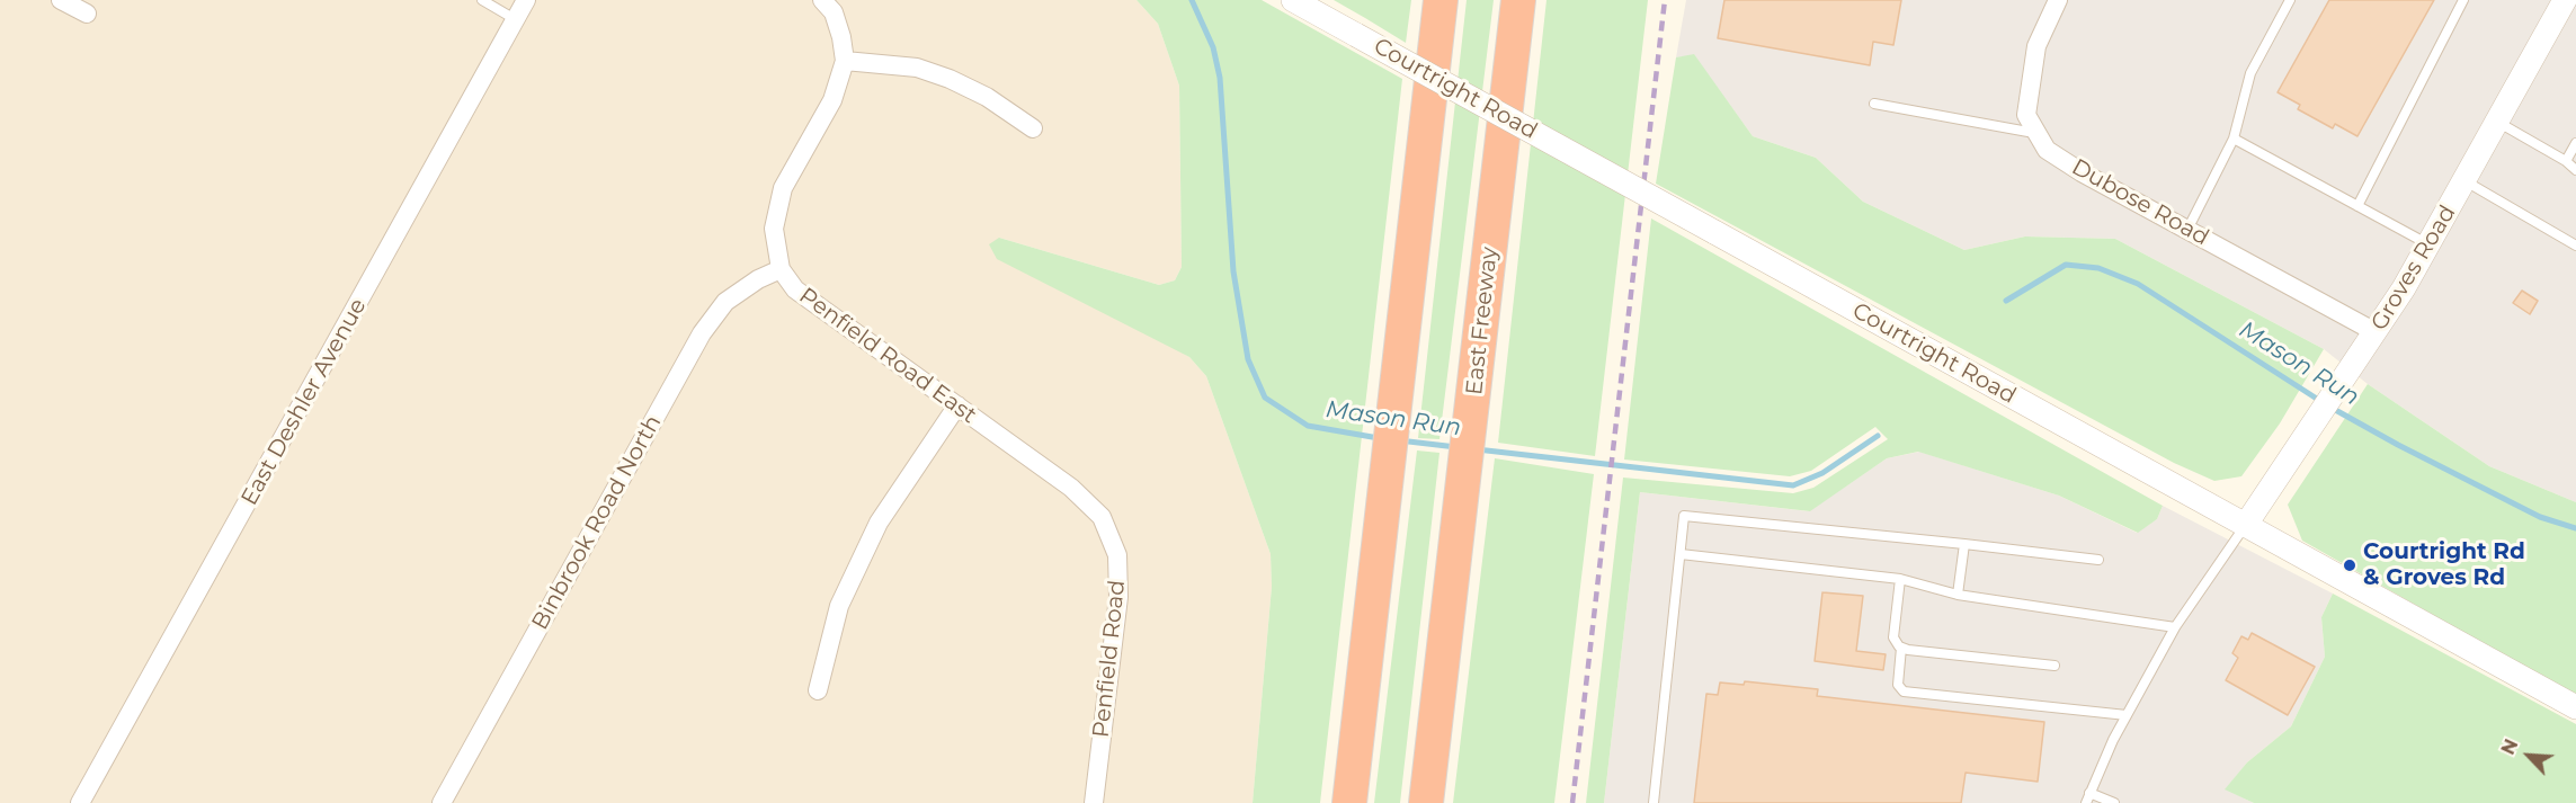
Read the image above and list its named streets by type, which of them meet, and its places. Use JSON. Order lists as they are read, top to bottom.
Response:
{
  "streets": {
    "highway": ["East Freeway"],
    "street": [
      "Courtright Road",
      "Dubose Road",
      "Groves Road",
      "Penfield Road East",
      "East Deshler Avenue",
      "Binbrook Road North",
      "Penfield Road"
    ]
  },
  "crossings": [
    ["Courtright Road", "Groves Road"],
    ["Dubose Road", "Groves Road"],
    ["Penfield Road East", "Binbrook Road North"],
    ["Penfield Road East", "Penfield Road"]
  ],
  "water": ["Mason Run"],
  "places": ["Courtright Rd & Groves Rd"],
  "north": "top left"
}
